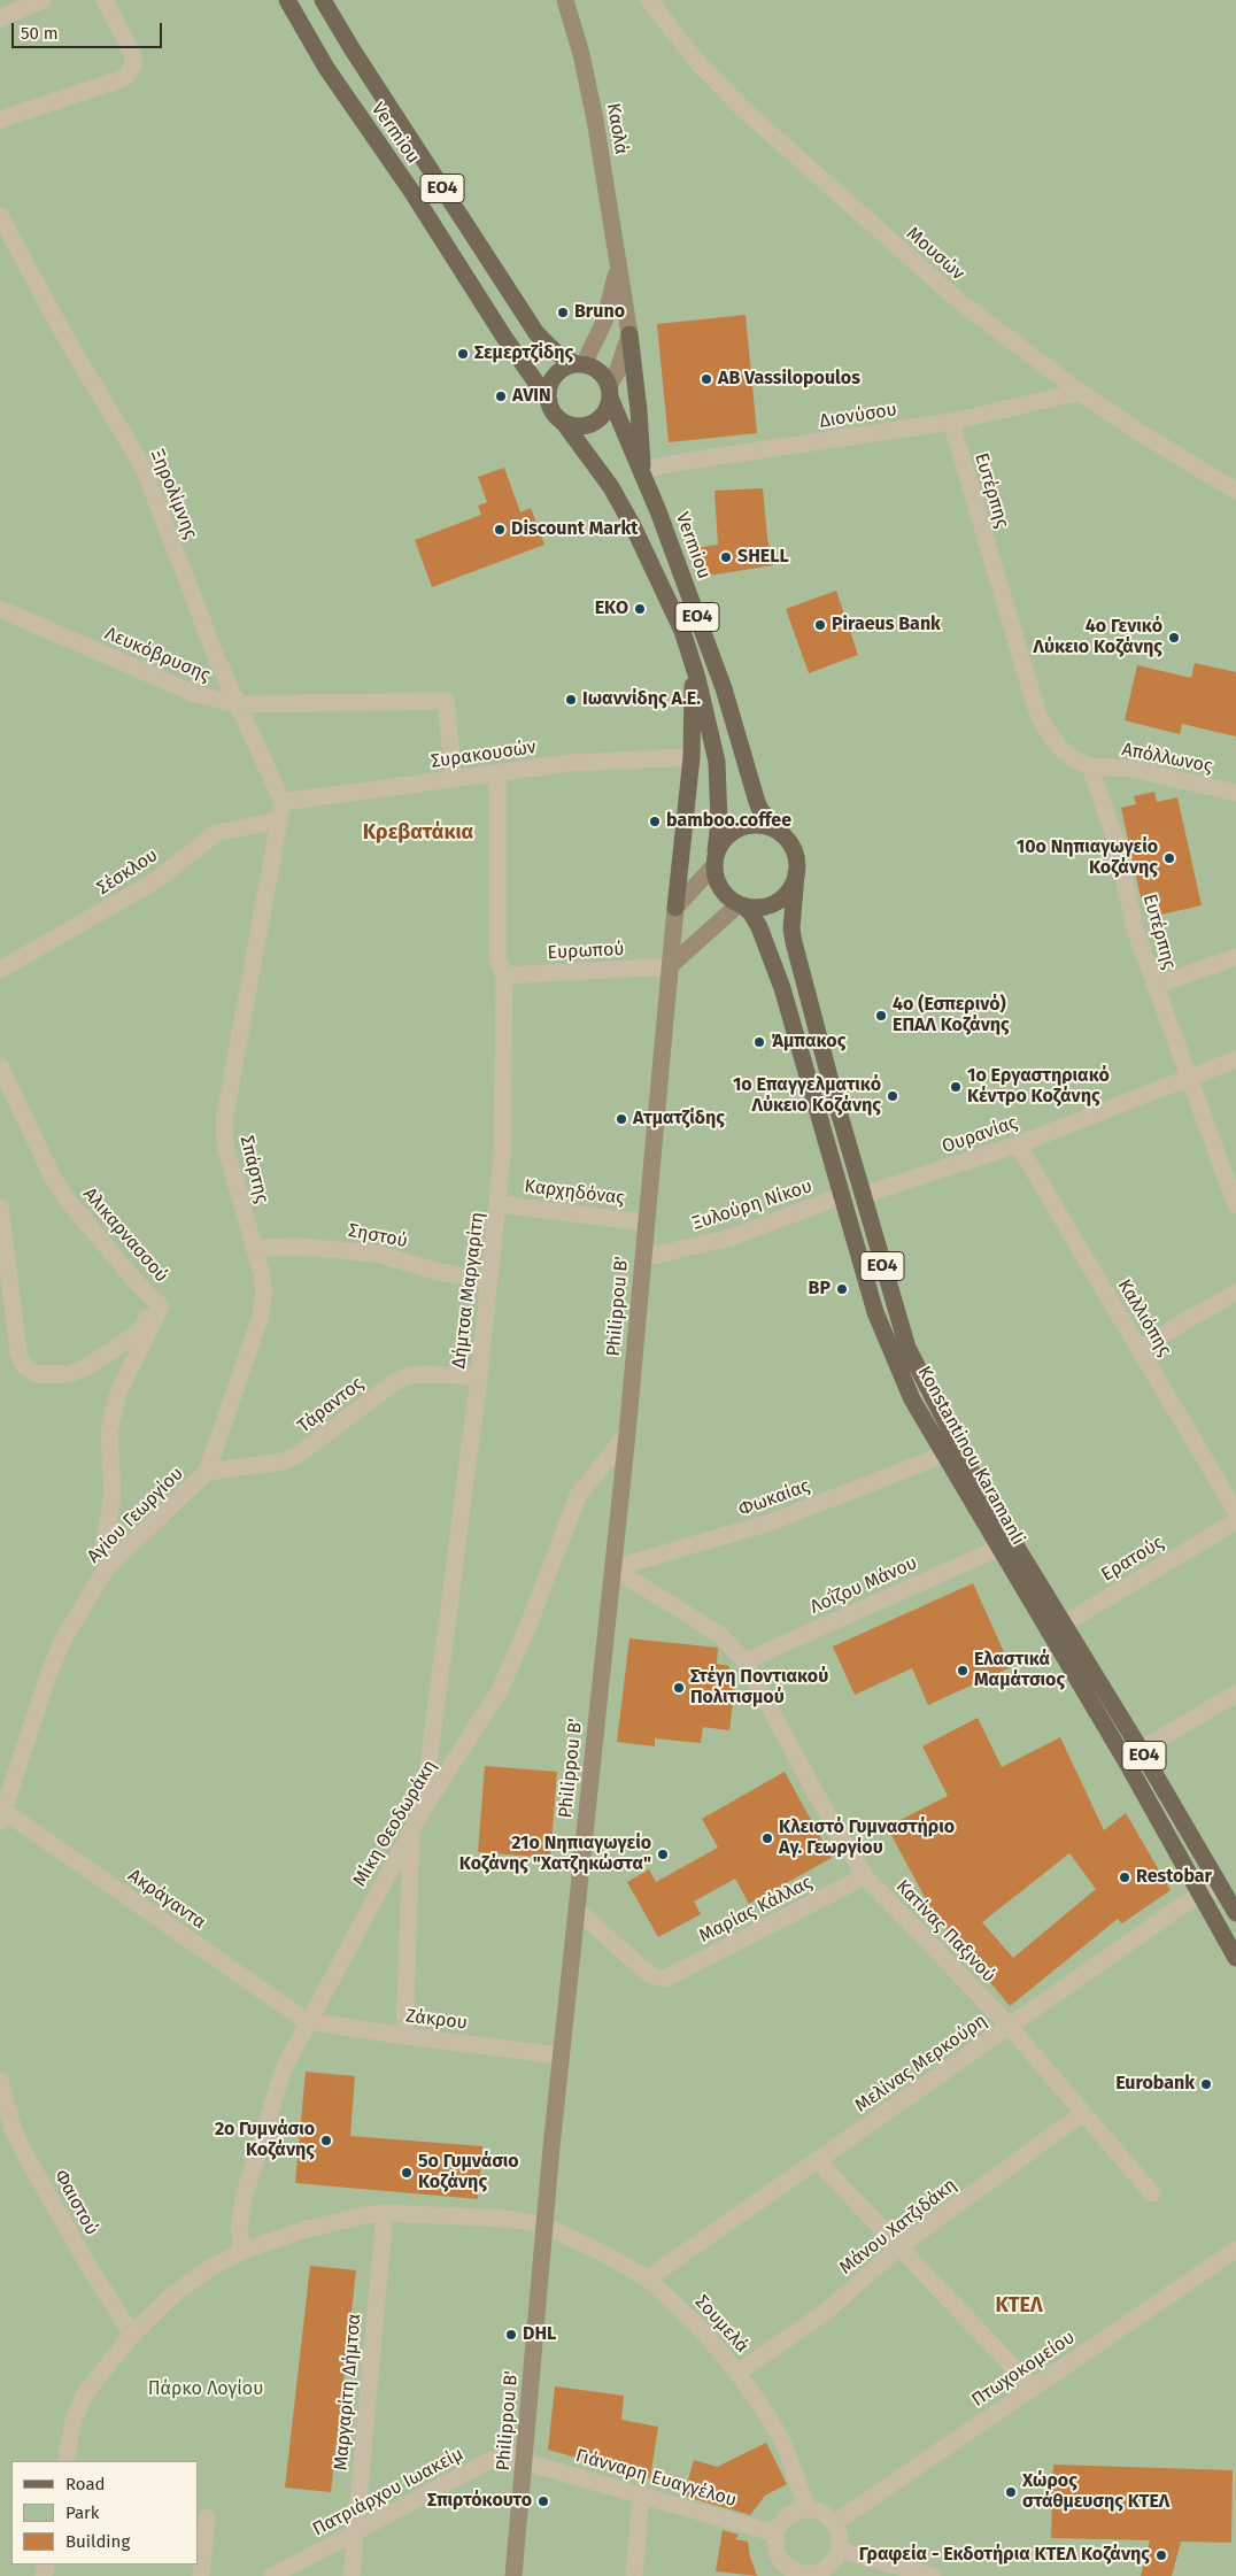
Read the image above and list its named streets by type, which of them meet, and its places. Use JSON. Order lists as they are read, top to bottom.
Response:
{
  "streets": {
    "main road": [
      "Κασλά",
      "Vermiou",
      "ΕΟ4",
      "Philippou B'",
      "Konstantinou Karamanli"
    ],
    "street": [
      "Μουσών",
      "Διονύσου",
      "Ευτέρπης",
      "Ξηρολίμνης",
      "Λευκόβρυσης",
      "Συρακουσών",
      "Απόλλωνος",
      "Σέσκλου",
      "Ευρωπού",
      "Ουρανίας",
      "Σπάρτης",
      "Καρχηδόνας",
      "Ξυλούρη Νίκου",
      "Αλικαρνασσού",
      "Σηστού",
      "Δήμτσα Μαργαρίτη",
      "Καλλιόπης",
      "Τάραντος",
      "Φωκαίας",
      "Αγίου Γεωργίου",
      "Ερατούς",
      "Λοΐζου Μάνου",
      "Μίκη Θεοδωράκη",
      "Ακράγαντα",
      "Μαρίας Κάλλας",
      "Κατίνας Παξινού",
      "Ζάκρου",
      "Μελίνας Μερκούρη",
      "Φαιστού",
      "Μάνου Χατζιδάκη",
      "Σουμελά",
      "Πτωχοκομείου",
      "Μαργαρίτη Δήμτσα",
      "Γιάνναρη Ευαγγέλου",
      "Πατριάρχου Ιωακείμ"
    ]
  },
  "crossings": [
    ["Κασλά", "Vermiou"],
    ["Κασλά", "ΕΟ4"],
    ["Vermiou", "ΕΟ4"],
    ["Vermiou", "Διονύσου"],
    ["Vermiou", "Konstantinou Karamanli"],
    ["ΕΟ4", "Konstantinou Karamanli"],
    ["Μουσών", "Διονύσου"],
    ["Διονύσου", "Ευτέρπης"],
    ["Ευτέρπης", "Απόλλωνος"],
    ["Ευτέρπης", "Ουρανίας"],
    ["Ξηρολίμνης", "Λευκόβρυσης"],
    ["Ξηρολίμνης", "Συρακουσών"],
    ["Ξηρολίμνης", "Σπάρτης"],
    ["Λευκόβρυσης", "Συρακουσών"],
    ["Συρακουσών", "Σπάρτης"],
    ["Συρακουσών", "Δήμτσα Μαργαρίτη"],
    ["Σέσκλου", "Σπάρτης"],
    ["Ευρωπού", "Δήμτσα Μαργαρίτη"],
    ["Ευρωπού", "Philippou B'"],
    ["Ουρανίας", "Καλλιόπης"],
    ["Ουρανίας", "Konstantinou Karamanli"],
    ["Σπάρτης", "Σηστού"],
    ["Σπάρτης", "Τάραντος"],
    ["Σπάρτης", "Αγίου Γεωργίου"],
    ["Καρχηδόνας", "Δήμτσα Μαργαρίτη"],
    ["Καρχηδόνας", "Philippou B'"],
    ["Ξυλούρη Νίκου", "Philippou B'"],
    ["Ξυλούρη Νίκου", "Konstantinou Karamanli"],
    ["Αλικαρνασσού", "Αγίου Γεωργίου"],
    ["Σηστού", "Δήμτσα Μαργαρίτη"],
    ["Δήμτσα Μαργαρίτη", "Τάραντος"],
    ["Δήμτσα Μαργαρίτη", "Μίκη Θεοδωράκη"],
    ["Philippou B'", "Φωκαίας"],
    ["Philippou B'", "Μίκη Θεοδωράκη"],
    ["Philippou B'", "Μαρίας Κάλλας"],
    ["Philippou B'", "Κατίνας Παξινού"],
    ["Philippou B'", "Ζάκρου"],
    ["Philippou B'", "Σουμελά"],
    ["Philippou B'", "Γιάνναρη Ευαγγέλου"],
    ["Philippou B'", "Πατριάρχου Ιωακείμ"],
    ["Τάραντος", "Αγίου Γεωργίου"],
    ["Konstantinou Karamanli", "Φωκαίας"],
    ["Konstantinou Karamanli", "Ερατούς"],
    ["Konstantinou Karamanli", "Λοΐζου Μάνου"],
    ["Konstantinou Karamanli", "Μελίνας Μερκούρη"],
    ["Φωκαίας", "Κατίνας Παξινού"],
    ["Αγίου Γεωργίου", "Ακράγαντα"],
    ["Λοΐζου Μάνου", "Κατίνας Παξινού"],
    ["Μίκη Θεοδωράκη", "Ακράγαντα"],
    ["Μίκη Θεοδωράκη", "Ζάκρου"],
    ["Μίκη Θεοδωράκη", "Σουμελά"],
    ["Ακράγαντα", "Ζάκρου"],
    ["Μαρίας Κάλλας", "Κατίνας Παξινού"],
    ["Κατίνας Παξινού", "Μελίνας Μερκούρη"],
    ["Κατίνας Παξινού", "Μάνου Χατζιδάκη"],
    ["Μελίνας Μερκούρη", "Σουμελά"],
    ["Φαιστού", "Σουμελά"],
    ["Μάνου Χατζιδάκη", "Σουμελά"],
    ["Σουμελά", "Πτωχοκομείου"],
    ["Σουμελά", "Μαργαρίτη Δήμτσα"],
    ["Σουμελά", "Γιάνναρη Ευαγγέλου"],
    ["Πτωχοκομείου", "Γιάνναρη Ευαγγέλου"],
    ["Μαργαρίτη Δήμτσα", "Πατριάρχου Ιωακείμ"],
    ["Γιάνναρη Ευαγγέλου", "Πατριάρχου Ιωακείμ"]
  ],
  "districts": ["Κρεβατάκια", "ΚΤΕΛ"],
  "parks": ["Πάρκο Λογίου"],
  "places": [
    "Bruno",
    "Σεμερτζίδης",
    "AB Vassilopoulos",
    "AVIN",
    "Discount Markt",
    "SHELL",
    "EKO",
    "Piraeus Bank",
    "4ο Γενικό Λύκειο Κοζάνης",
    "Ιωαννίδης Α.Ε.",
    "bamboo.coffee",
    "10ο Νηπιαγωγείο Κοζάνης",
    "4ο (Εσπερινό) ΕΠΑΛ Κοζάνης",
    "Άμπακος",
    "1ο Εργαστηριακό Κέντρο Κοζάνης",
    "1ο Επαγγελματικό Λύκειο Κοζάνης",
    "Ατματζίδης",
    "BP",
    "Ελαστικά Μαμάτσιος",
    "Στέγη Ποντιακού Πολιτισμού",
    "Κλειστό Γυμναστήριο Αγ. Γεωργίου",
    "21ο Νηπιαγωγείο Κοζάνης \"Χατζηκώστα\"",
    "Restobar",
    "Eurobank",
    "2o Γυμνάσιο Κοζάνης",
    "5o Γυμνάσιο Κοζάνης",
    "DHL",
    "Χώρος στάθμευσης ΚΤΕΛ",
    "Σπιρτόκουτο",
    "Γραφεία - Εκδοτήρια ΚΤΕΛ Κοζάνης"
  ],
  "legend": ["Road", "Park", "Building"],
  "scale_bar": "50 m"
}
